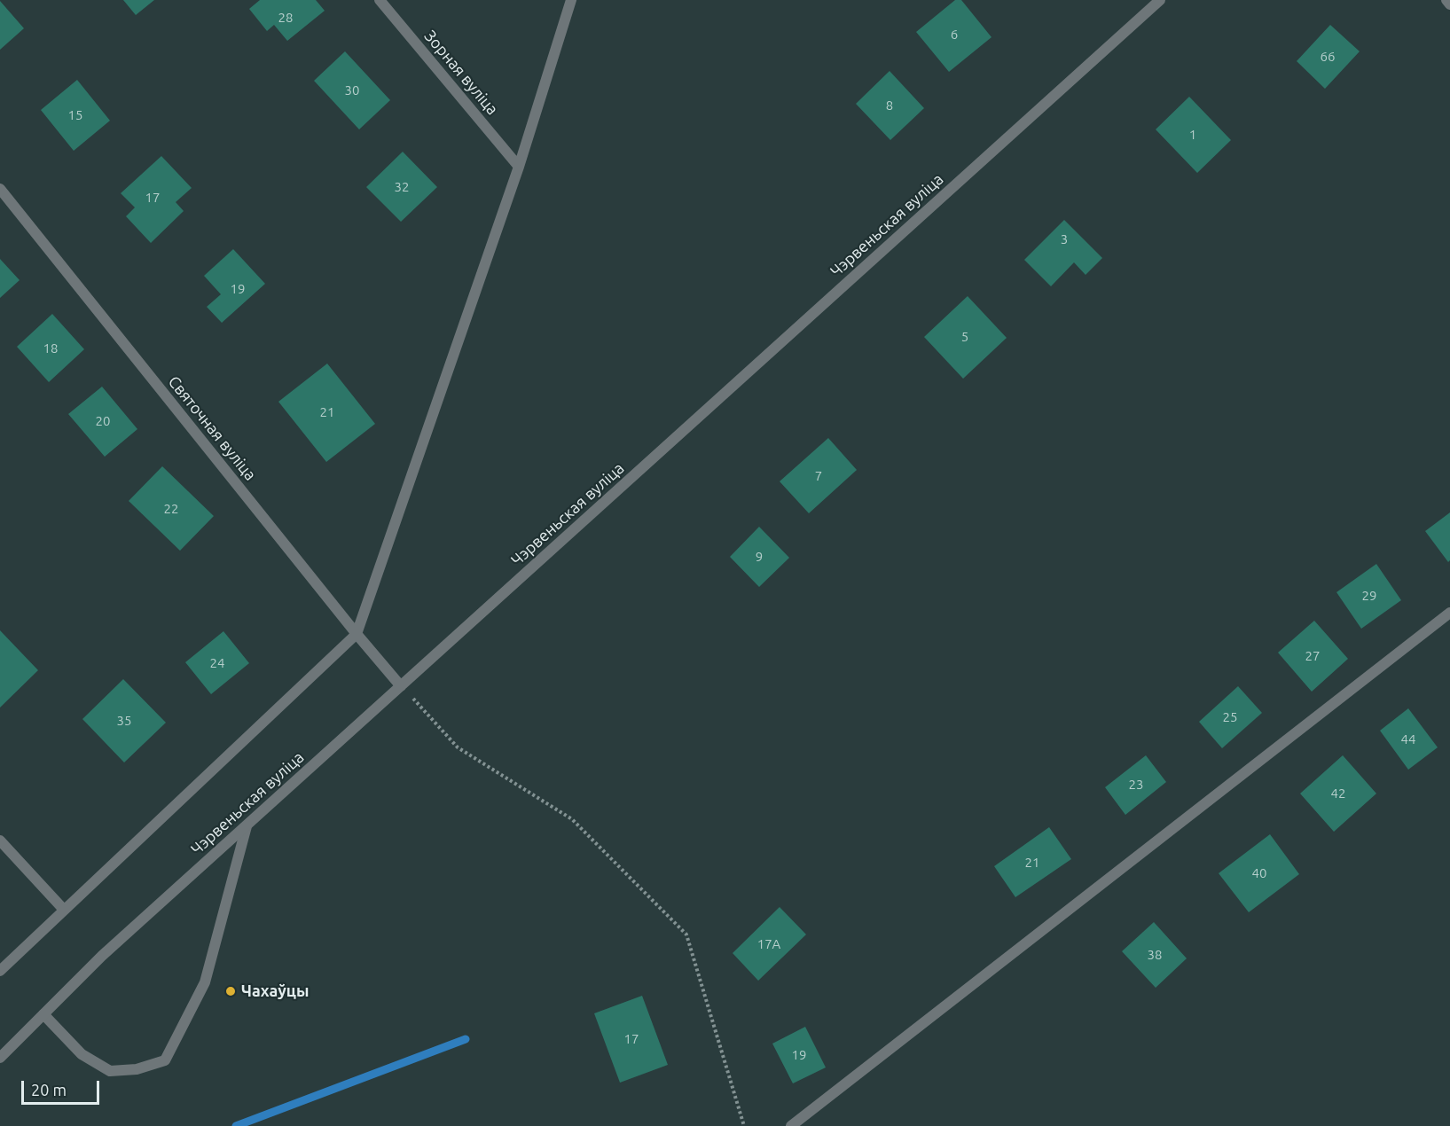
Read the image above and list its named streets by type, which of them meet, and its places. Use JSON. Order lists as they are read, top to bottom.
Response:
{
  "streets": {
    "street": ["Зорная вуліца", "Чэрвеньская вуліца", "Святочная вуліца"]
  },
  "crossings": [
    ["Чэрвеньская вуліца", "Святочная вуліца"]
  ],
  "places": ["Чахаўцы"],
  "house_numbers": [
    "28",
    "6",
    "66",
    "30",
    "8",
    "15",
    "1",
    "32",
    "17",
    "3",
    "19",
    "5",
    "18",
    "21",
    "20",
    "7",
    "22",
    "9",
    "29",
    "27",
    "24",
    "25",
    "35",
    "44",
    "23",
    "42",
    "21",
    "40",
    "17А",
    "38",
    "17",
    "19"
  ],
  "scale_bar": "20 m"
}
